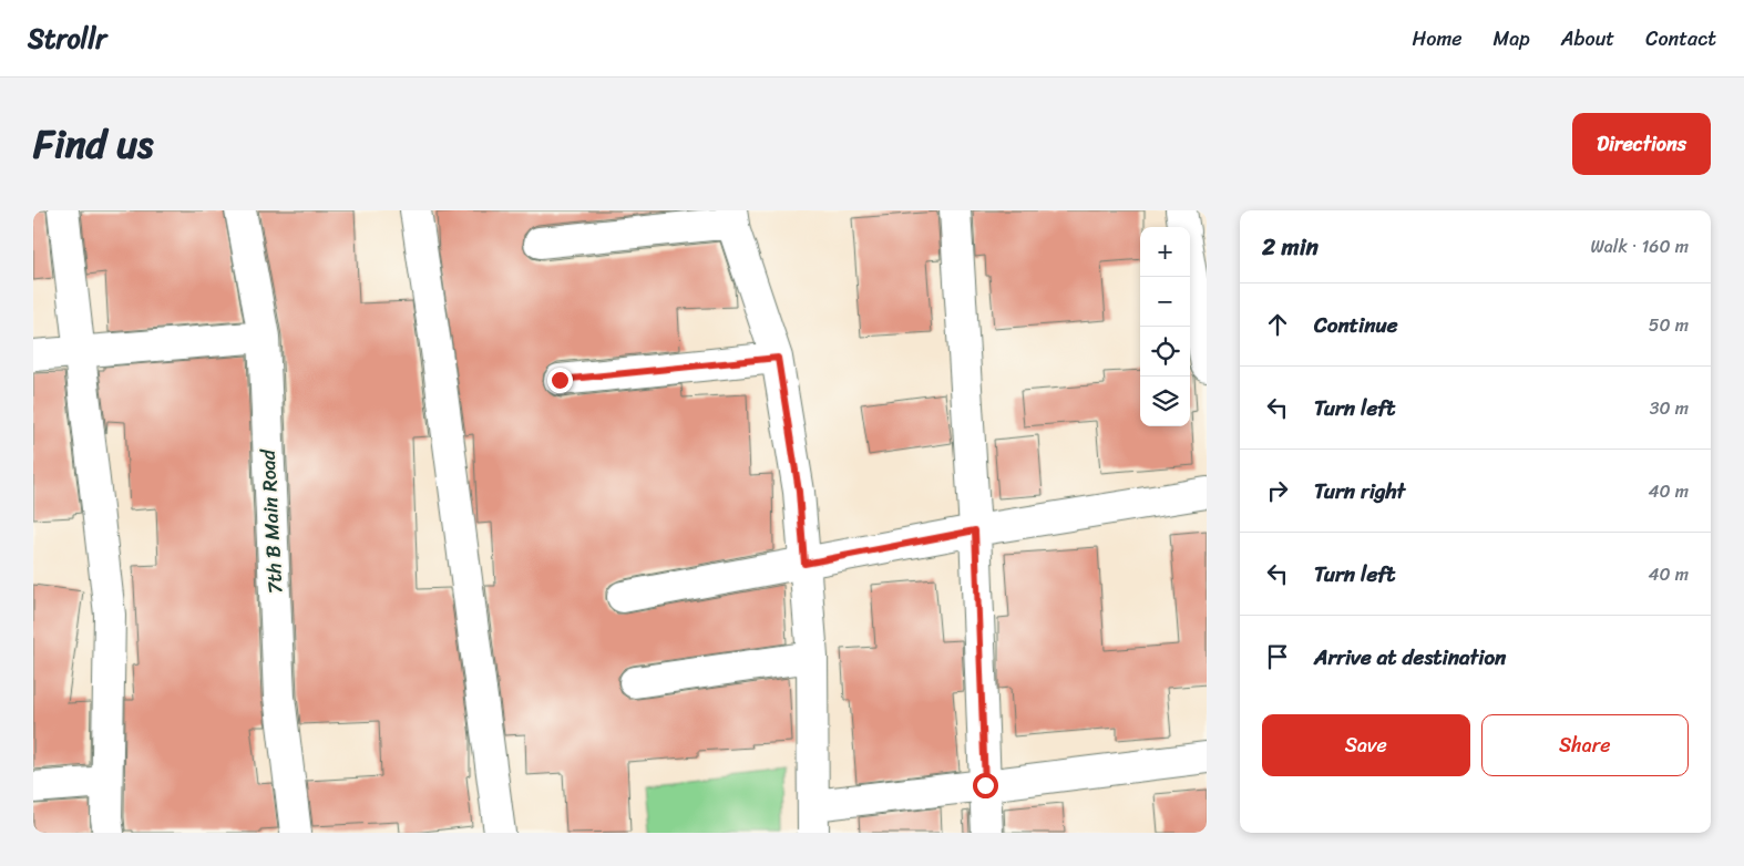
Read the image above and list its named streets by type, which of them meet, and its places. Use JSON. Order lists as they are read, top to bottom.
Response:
{
  "streets": {
    "street": ["7th B Main Road"]
  },
  "page": {
    "header": "Strollr",
    "nav": [
      "Home",
      "Map",
      "About",
      "Contact"
    ],
    "title": "Find us",
    "buttons": [
      "Directions",
      ["Save", "Share"]
    ],
    "heading": ["2 min", "Walk · 160 m"],
    "map_buttons": ["+", "−"],
    "list": [
      ["Continue", "50 m"],
      ["Turn left", "30 m"],
      ["Turn right", "40 m"],
      ["Turn left", "40 m"],
      "Arrive at destination"
    ]
  }
}
